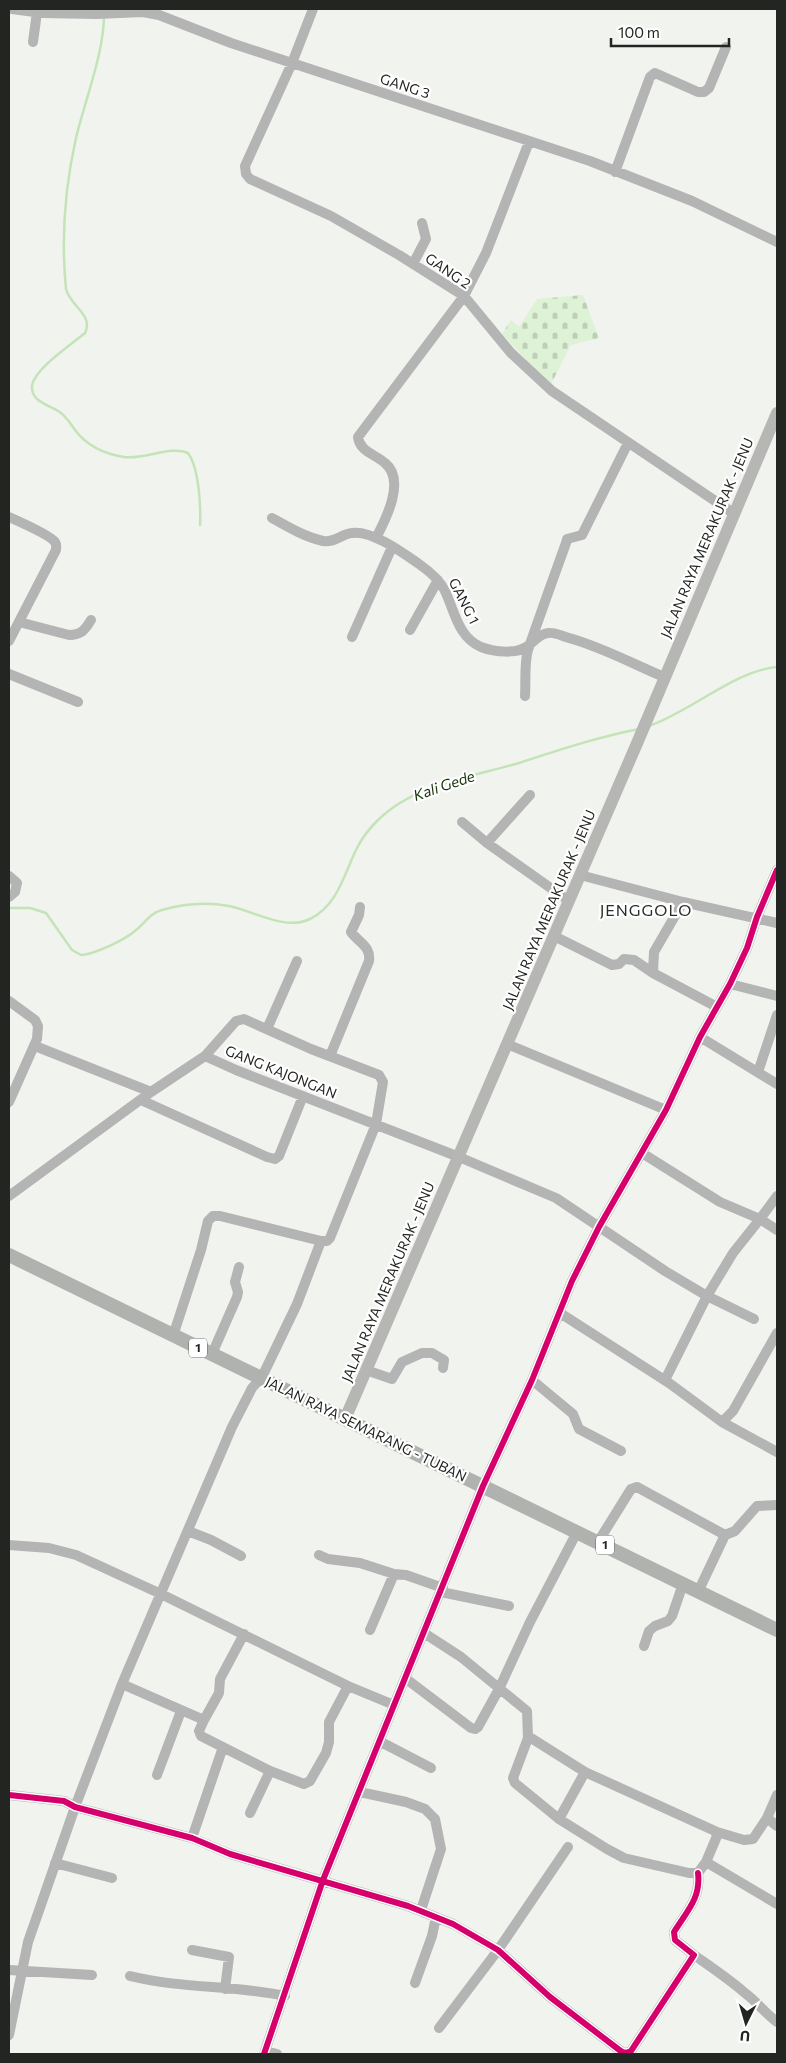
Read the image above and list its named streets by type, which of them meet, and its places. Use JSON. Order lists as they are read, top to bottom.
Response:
{
  "streets": {
    "highway": ["1", "JALAN RAYA SEMARANG - TUBAN"],
    "main road": ["JALAN RAYA MERAKURAK - JENU"],
    "street": [
      "GANG 3",
      "GANG 2",
      "GANG 1",
      "GANG KAJONGAN"
    ]
  },
  "crossings": [
    ["GANG 3", "GANG 2"],
    ["GANG 2", "JALAN RAYA MERAKURAK - JENU"],
    ["JALAN RAYA MERAKURAK - JENU", "GANG 1"],
    ["JALAN RAYA MERAKURAK - JENU", "GANG KAJONGAN"],
    ["JALAN RAYA MERAKURAK - JENU", "JALAN RAYA SEMARANG - TUBAN"]
  ],
  "districts": ["JENGGOLO"],
  "water": ["Kali Gede"],
  "scale_bar": "100 m",
  "north": "bottom"
}
